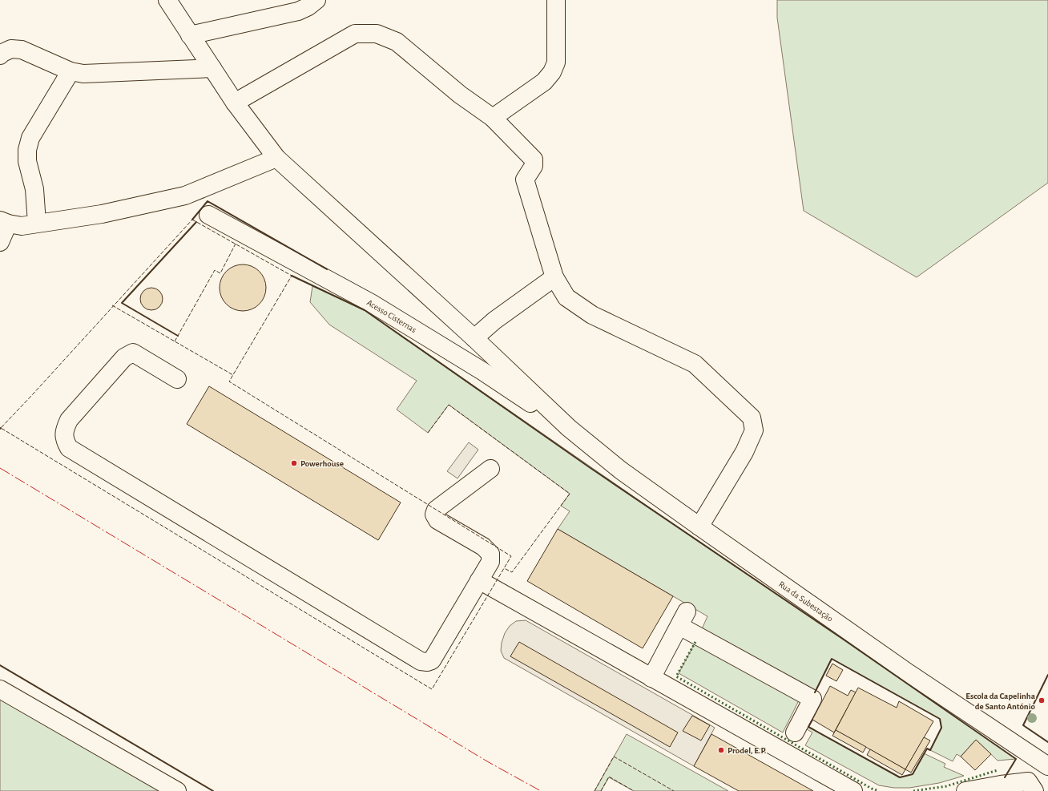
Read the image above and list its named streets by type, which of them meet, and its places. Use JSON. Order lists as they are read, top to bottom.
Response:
{
  "streets": {
    "street": ["Acesso Cisternas", "Rua da Subestação"]
  },
  "crossings": [
    ["Acesso Cisternas", "Rua da Subestação"]
  ],
  "places": ["Powerhouse", "Escola da Capelinha de Santo António", "Prodel, E.P."]
}
